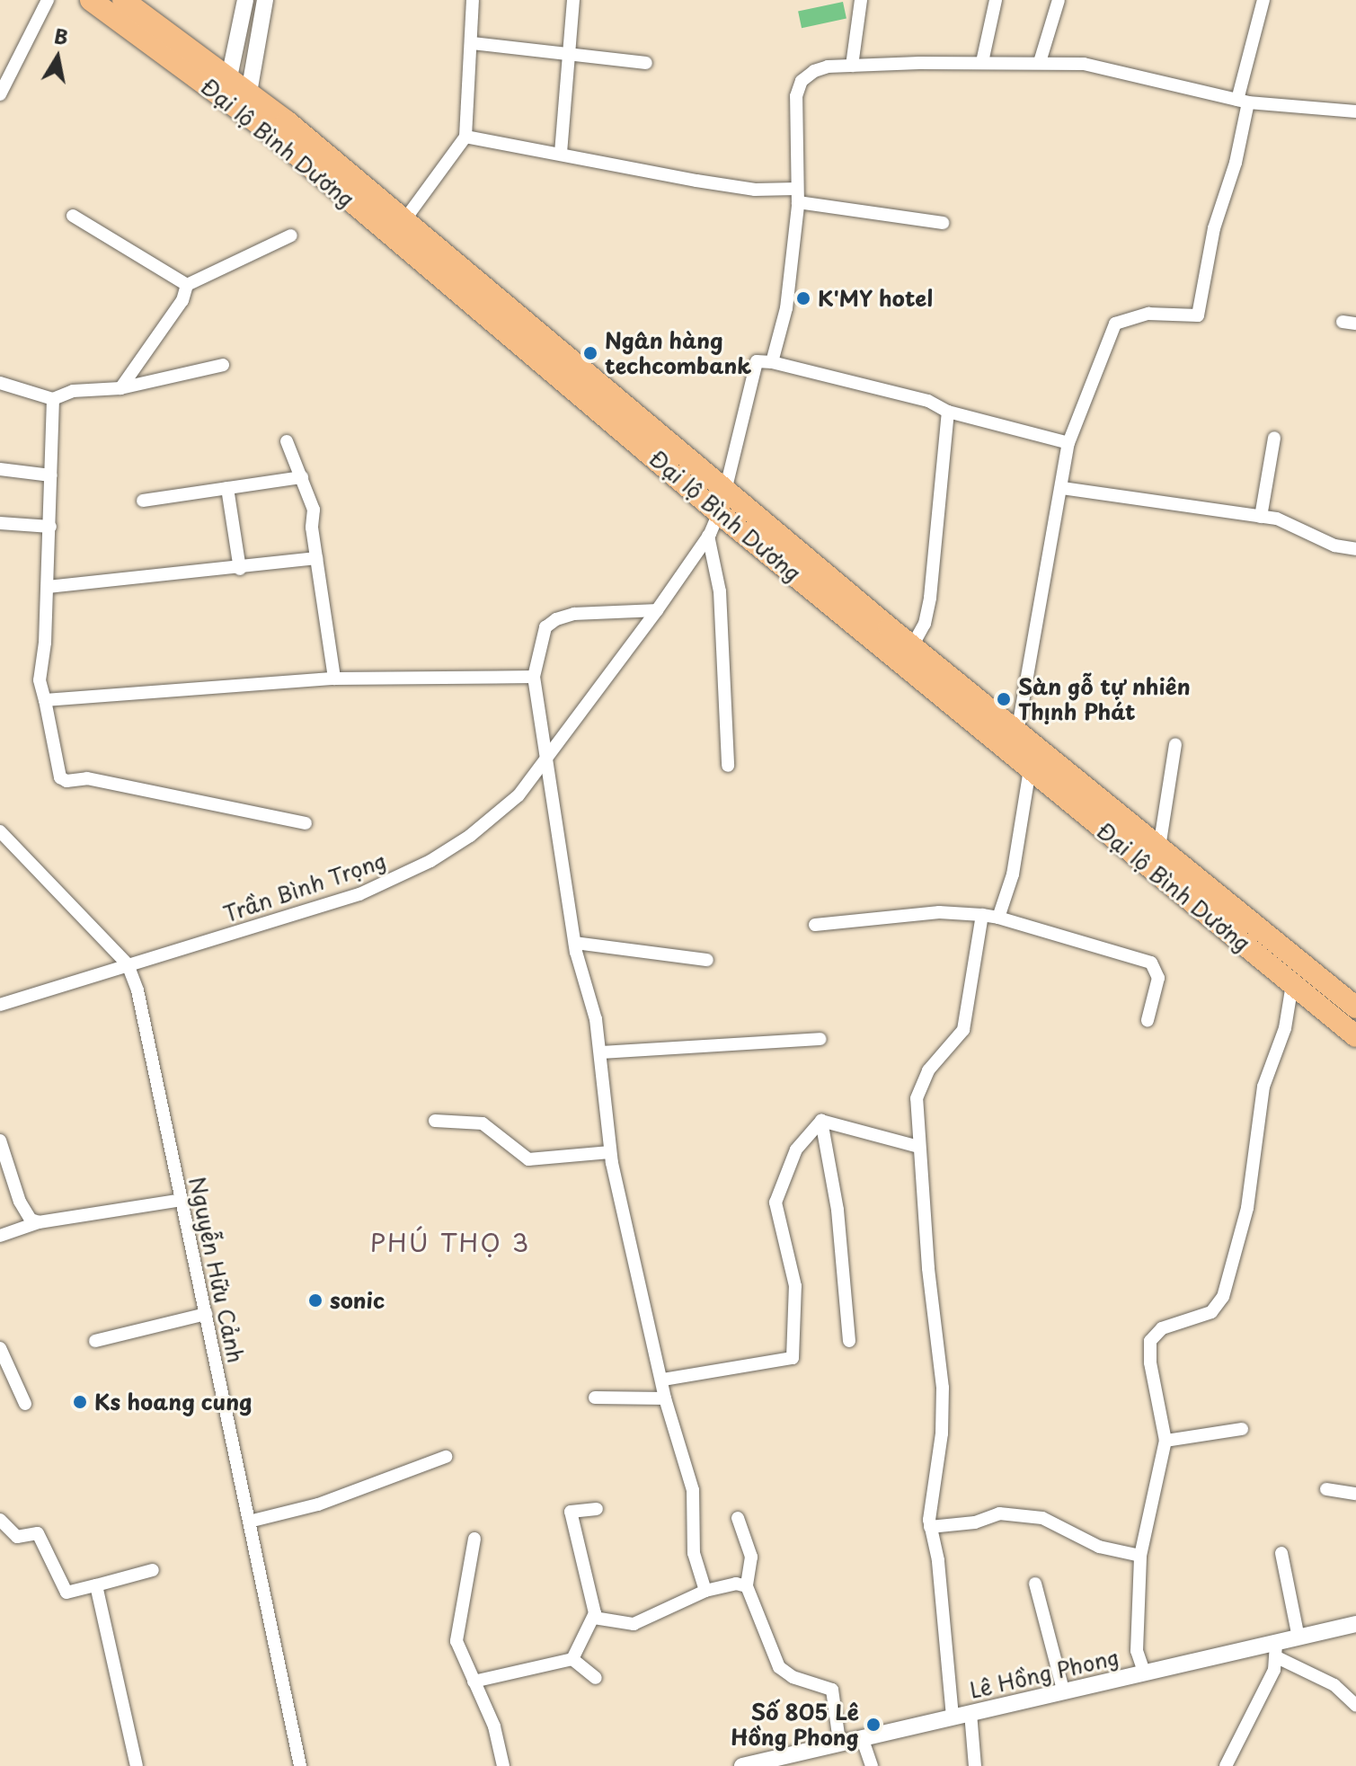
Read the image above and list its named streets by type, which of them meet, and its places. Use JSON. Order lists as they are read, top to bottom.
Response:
{
  "streets": {
    "highway": ["Đại lộ Bình Dương"],
    "street": ["Trần Bình Trọng", "Nguyễn Hữu Cảnh", "Lê Hồng Phong"]
  },
  "crossings": [
    ["Đại lộ Bình Dương", "Trần Bình Trọng"],
    ["Trần Bình Trọng", "Nguyễn Hữu Cảnh"]
  ],
  "districts": ["PHÚ THỌ 3"],
  "places": [
    "K'MY hotel",
    "Ngân hàng techcombank",
    "Sàn gỗ tự nhiên Thịnh Phát",
    "sonic",
    "Ks hoang cung",
    "Số 805 Lê Hồng Phong"
  ],
  "north": "top"
}
